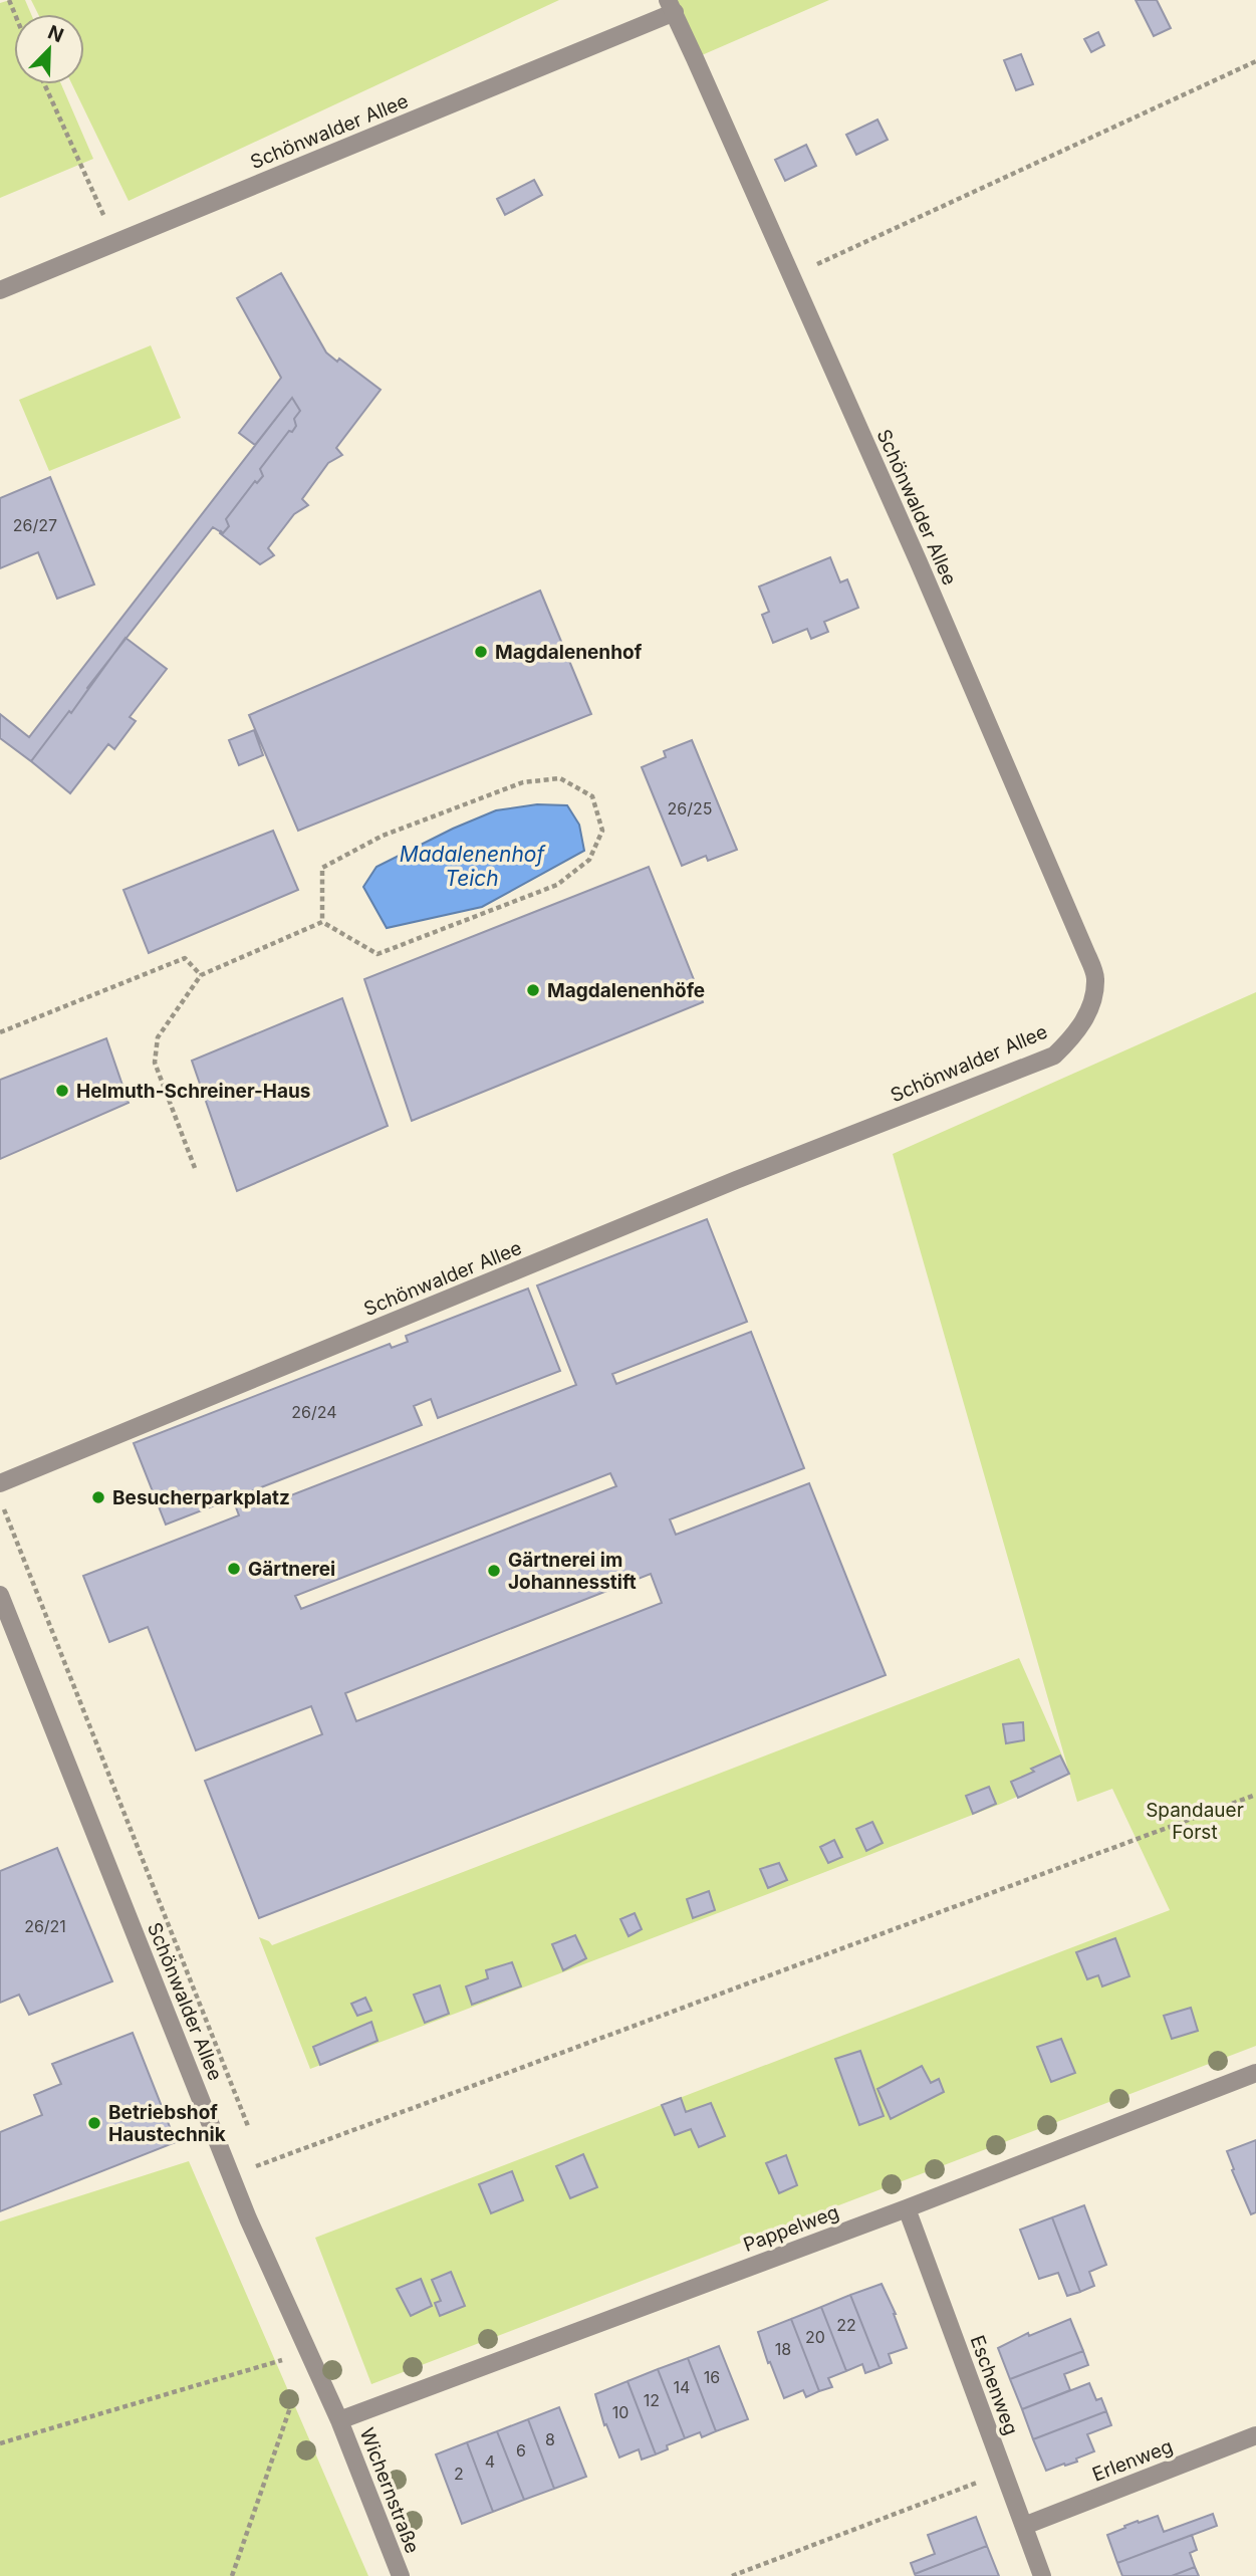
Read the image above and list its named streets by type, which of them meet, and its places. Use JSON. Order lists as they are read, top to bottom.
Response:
{
  "streets": {
    "street": [
      "Schönwalder Allee",
      "Pappelweg",
      "Eschenweg",
      "Erlenweg",
      "Wichernstraße"
    ]
  },
  "crossings": [
    ["Schönwalder Allee", "Pappelweg"],
    ["Schönwalder Allee", "Wichernstraße"],
    ["Pappelweg", "Eschenweg"],
    ["Pappelweg", "Wichernstraße"],
    ["Eschenweg", "Erlenweg"]
  ],
  "water": ["Madalenenhof Teich"],
  "parks": ["Spandauer Forst"],
  "places": [
    "Magdalenenhof",
    "Magdalenenhöfe",
    "Helmuth-Schreiner-Haus",
    "Besucherparkplatz",
    "Gärtnerei",
    "Gärtnerei im Johannesstift",
    "Betriebshof Haustechnik"
  ],
  "house_numbers": [
    "26/27",
    "26/25",
    "26/24",
    "26/21",
    "22",
    "20",
    "18",
    "16",
    "14",
    "12",
    "10",
    "8",
    "6",
    "4",
    "2"
  ],
  "north": "top right"
}
